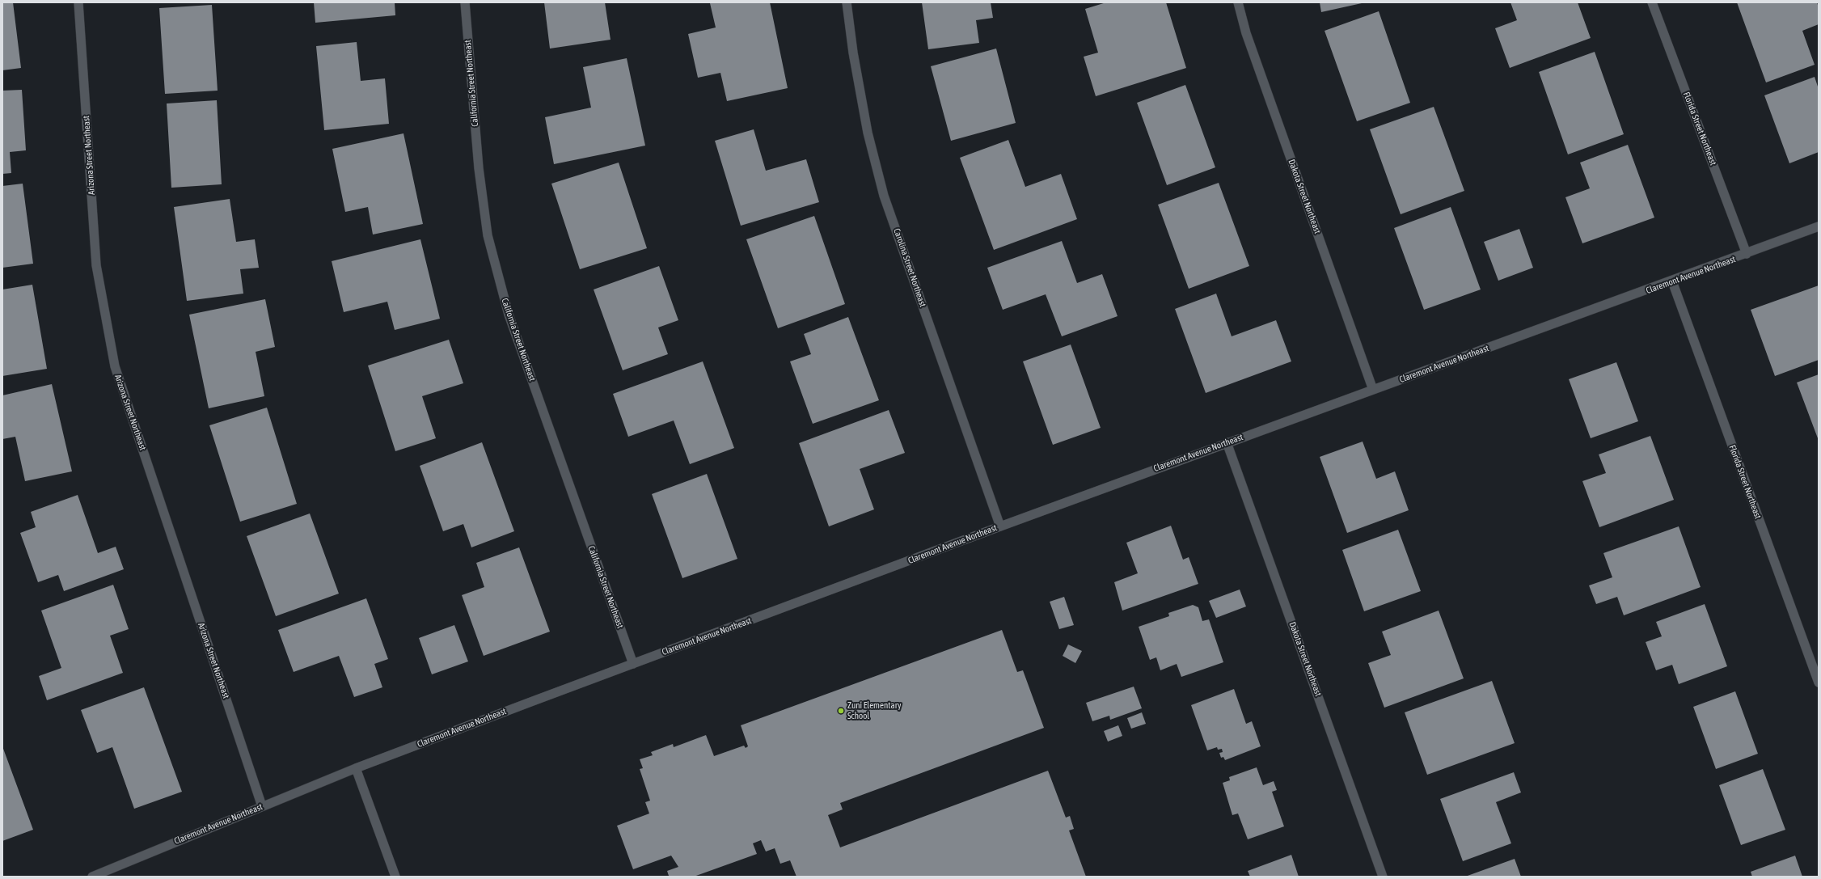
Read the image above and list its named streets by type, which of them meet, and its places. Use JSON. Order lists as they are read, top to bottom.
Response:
{
  "streets": {
    "street": [
      "California Street Northeast",
      "Florida Street Northeast",
      "Arizona Street Northeast",
      "Dakota Street Northeast",
      "Carolina Street Northeast",
      "Claremont Avenue Northeast"
    ]
  },
  "crossings": [
    ["California Street Northeast", "Claremont Avenue Northeast"],
    ["Florida Street Northeast", "Claremont Avenue Northeast"],
    ["Arizona Street Northeast", "Claremont Avenue Northeast"],
    ["Dakota Street Northeast", "Claremont Avenue Northeast"],
    ["Carolina Street Northeast", "Claremont Avenue Northeast"]
  ],
  "places": ["Zuni Elementary School"]
}
